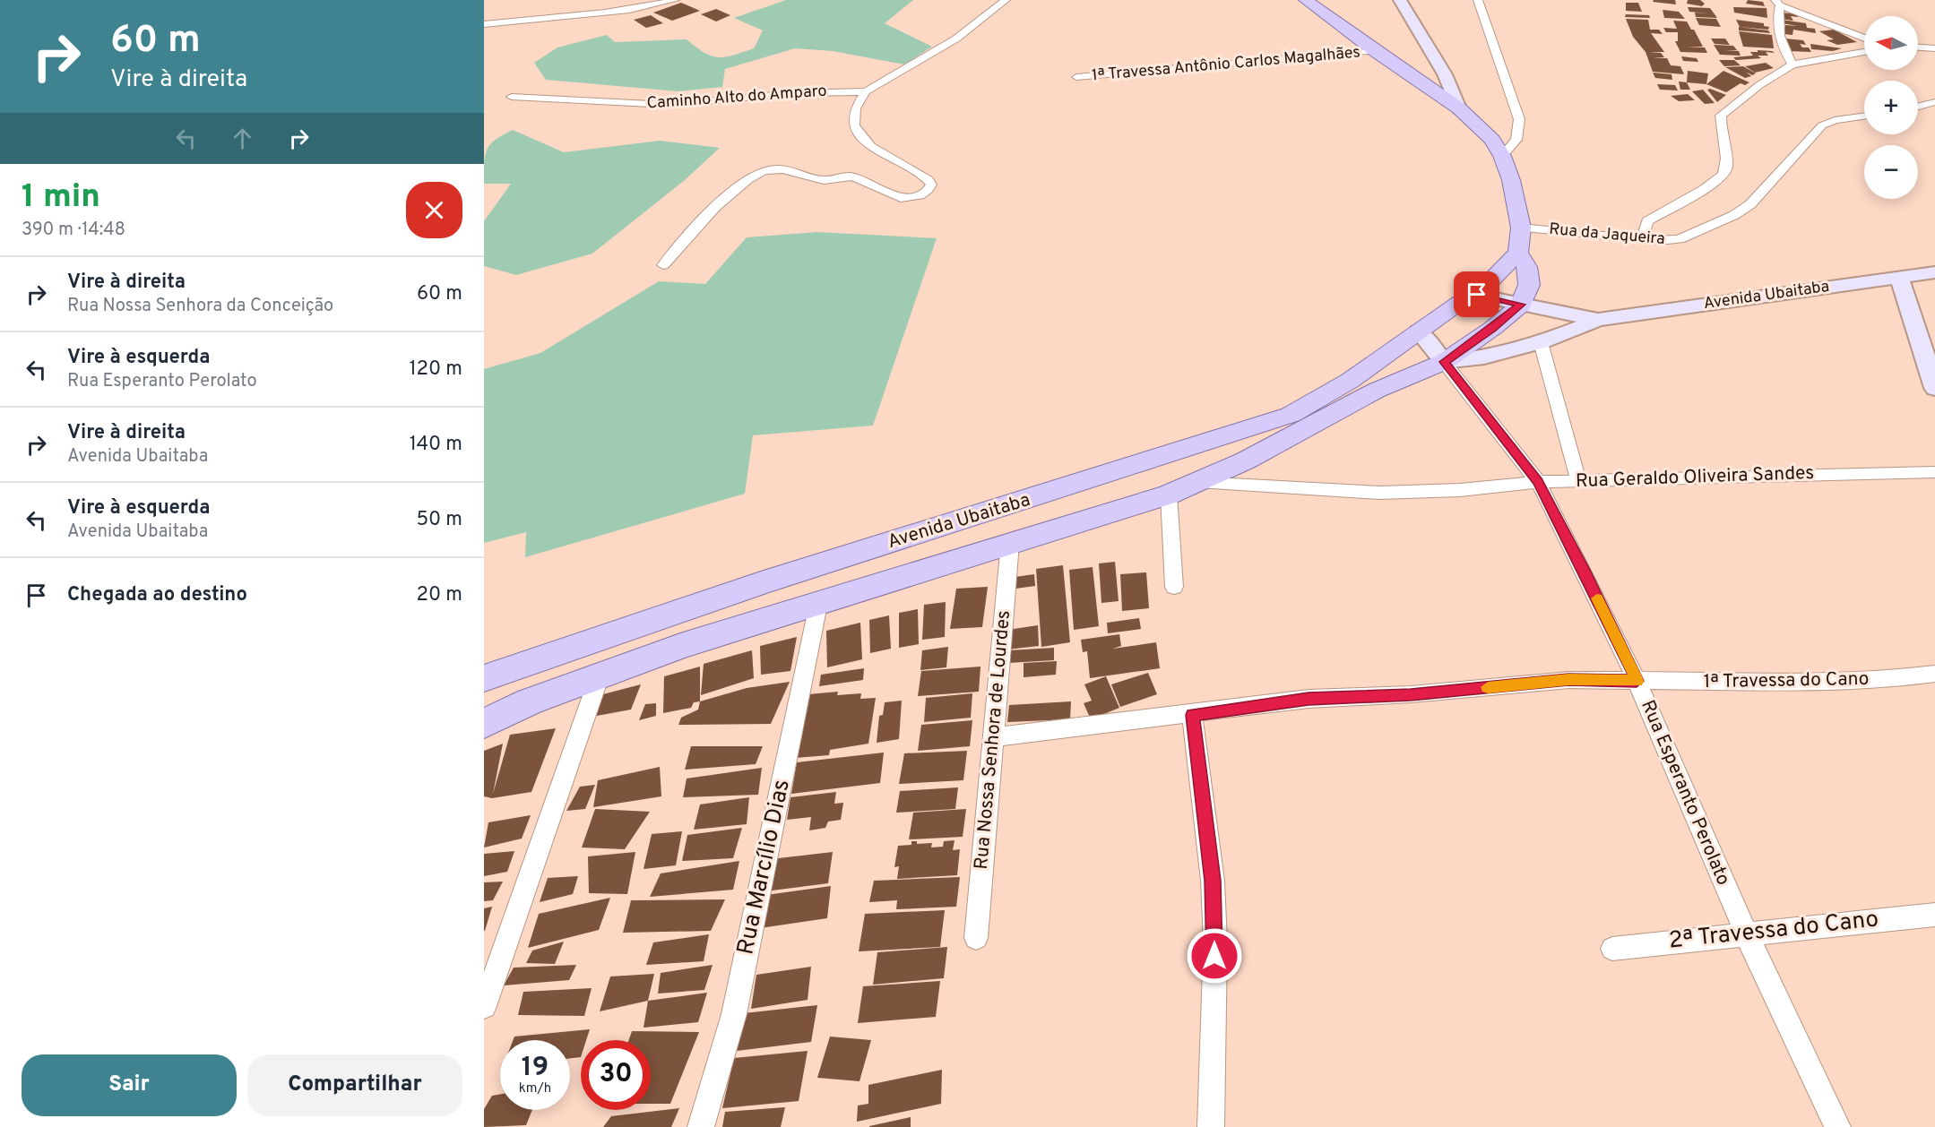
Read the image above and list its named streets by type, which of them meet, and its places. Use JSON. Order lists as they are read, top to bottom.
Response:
{
  "streets": {
    "main road": ["Avenida Ubaitaba"],
    "street": [
      "1ª Travessa Antônio Carlos Magalhães",
      "Caminho Alto do Amparo",
      "Rua da Jaqueira",
      "Rua Geraldo Oliveira Sandes",
      "1ª Travessa do Cano",
      "Rua Nossa Senhora de Lourdes",
      "Rua Esperanto Perolato",
      "Rua Marcílio Dias",
      "2ª Travessa do Cano"
    ]
  },
  "crossings": [
    ["Avenida Ubaitaba", "Rua Geraldo Oliveira Sandes"],
    ["Avenida Ubaitaba", "Rua Nossa Senhora de Lourdes"],
    ["Avenida Ubaitaba", "Rua Esperanto Perolato"],
    ["Avenida Ubaitaba", "Rua Marcílio Dias"],
    ["Rua Geraldo Oliveira Sandes", "Rua Esperanto Perolato"],
    ["1ª Travessa do Cano", "Rua Nossa Senhora de Lourdes"],
    ["1ª Travessa do Cano", "Rua Esperanto Perolato"],
    ["Rua Esperanto Perolato", "2ª Travessa do Cano"]
  ],
  "north": "left",
  "page": {
    "turn": ["60 m", "Vire à direita"],
    "map_buttons": ["+", "−"],
    "heading": ["1 min", "390 m · 14:48"],
    "list": [
      {
        "name": "Vire à direita",
        "note": "Rua Nossa Senhora da Conceição",
        "value": "60 m"
      },
      {
        "name": "Vire à esquerda",
        "note": "Rua Esperanto Perolato",
        "value": "120 m"
      },
      {
        "name": "Vire à direita",
        "note": "Avenida Ubaitaba",
        "value": "140 m"
      },
      {
        "name": "Vire à esquerda",
        "note": "Avenida Ubaitaba",
        "value": "50 m"
      },
      {
        "name": "Chegada ao destino",
        "value": "20 m"
      }
    ],
    "speed": "19 km/h",
    "limit": "30",
    "buttons": ["Sair", "Compartilhar"]
  }
}
